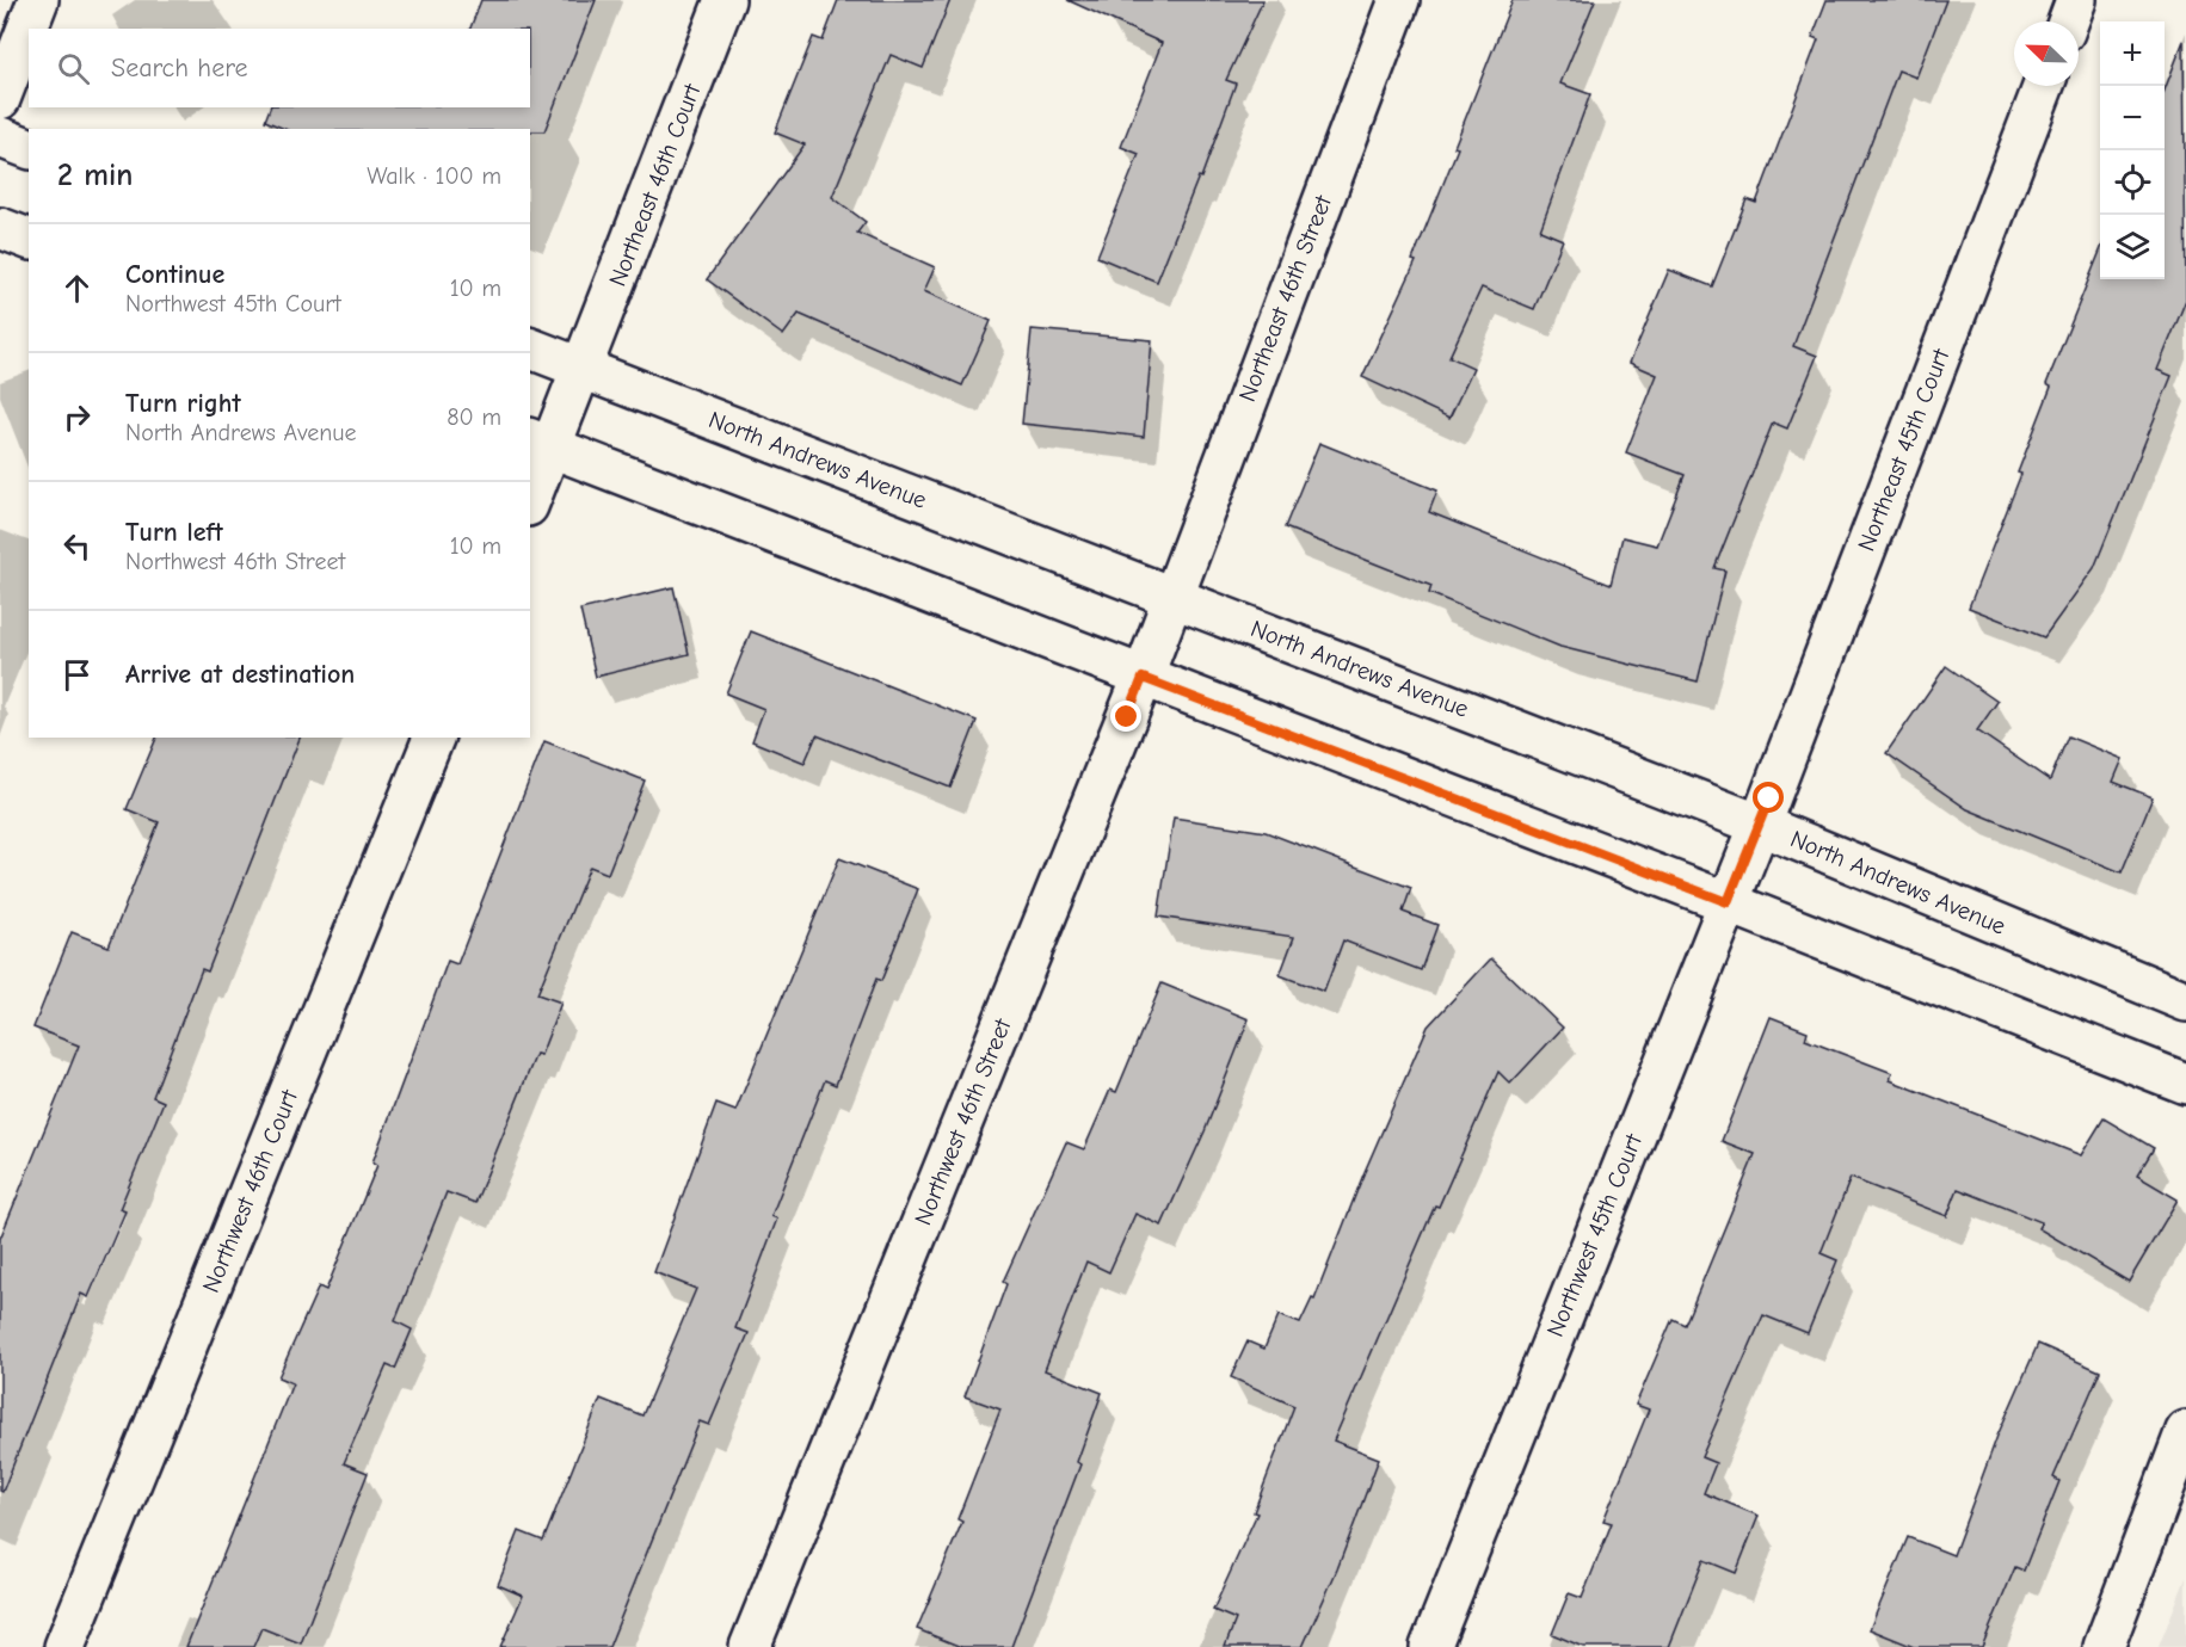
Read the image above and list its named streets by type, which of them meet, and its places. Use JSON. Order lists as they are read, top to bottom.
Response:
{
  "streets": {
    "street": [
      "Northeast 46th Court",
      "Northeast 46th Street",
      "Northeast 45th Court",
      "North Andrews Avenue",
      "Northwest 46th Street",
      "Northwest 46th Court",
      "Northwest 45th Court"
    ]
  },
  "crossings": [
    ["Northeast 46th Court", "North Andrews Avenue"],
    ["Northeast 46th Street", "North Andrews Avenue"],
    ["Northeast 46th Street", "Northwest 46th Street"],
    ["Northeast 45th Court", "North Andrews Avenue"],
    ["Northeast 45th Court", "Northwest 45th Court"],
    ["North Andrews Avenue", "Northwest 46th Street"],
    ["North Andrews Avenue", "Northwest 45th Court"]
  ],
  "north": "top left",
  "page": {
    "map_buttons": ["+", "−"],
    "search": "Search here",
    "heading": ["2 min", "Walk · 100 m"],
    "list": [
      ["Continue", "Northwest 45th Court", "10 m"],
      ["Turn right", "North Andrews Avenue", "80 m"],
      ["Turn left", "Northwest 46th Street", "10 m"],
      "Arrive at destination"
    ]
  }
}
